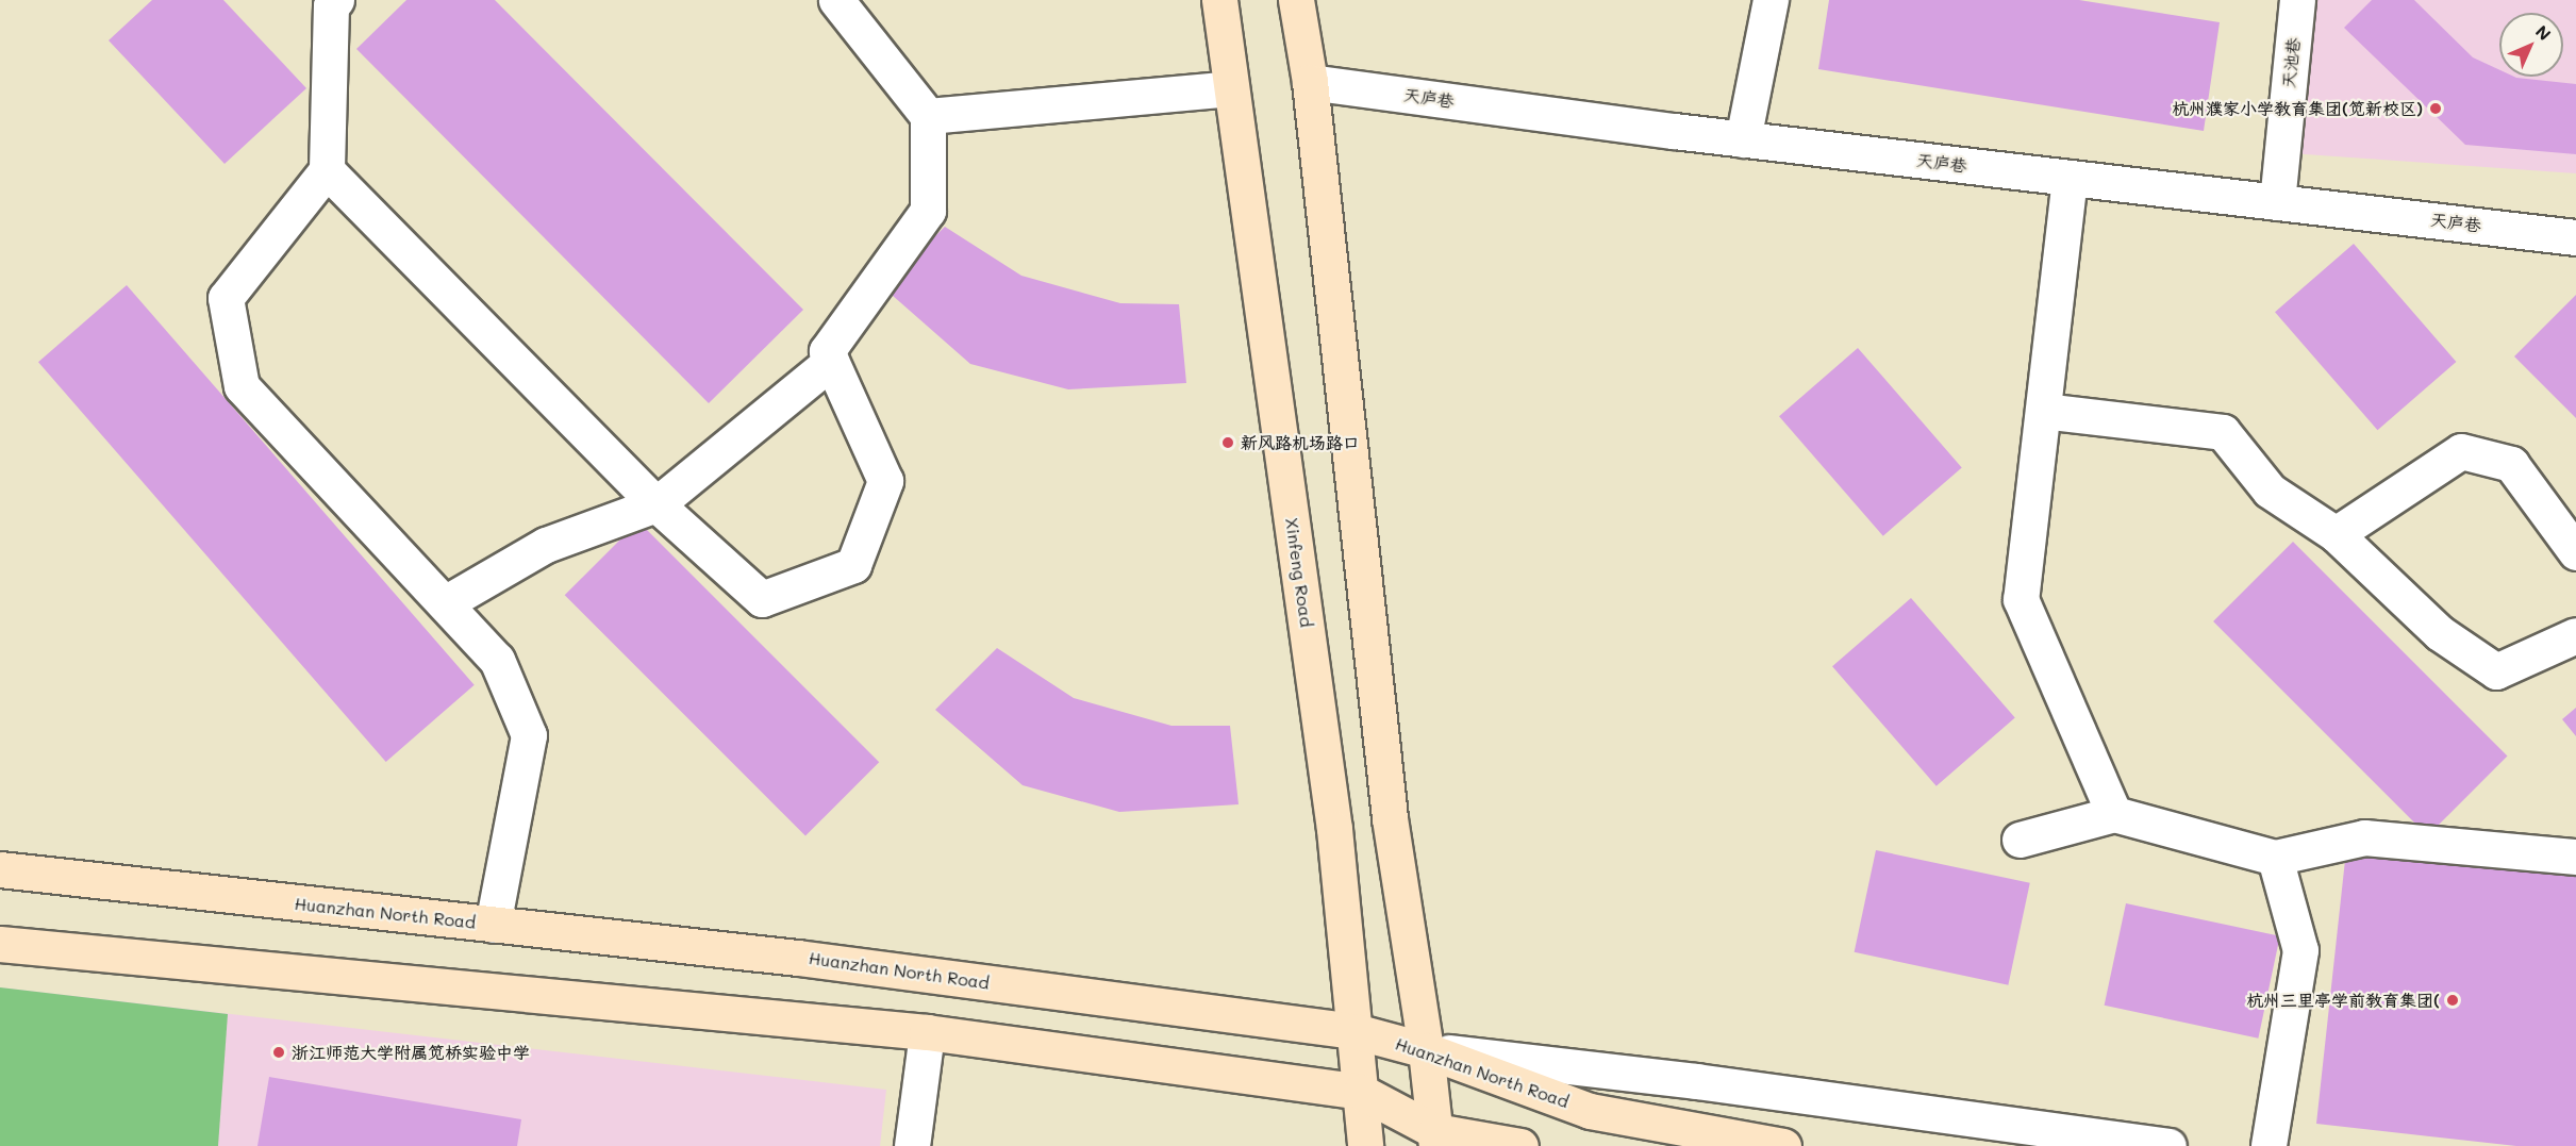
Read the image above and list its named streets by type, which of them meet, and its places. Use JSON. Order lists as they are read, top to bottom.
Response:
{
  "streets": {
    "main road": ["Xinfeng Road", "Huanzhan North Road"],
    "street": ["天池巷", "天庐巷"]
  },
  "crossings": [
    ["天池巷", "天庐巷"],
    ["Xinfeng Road", "Huanzhan North Road"]
  ],
  "places": [
    "杭州濮家小学教育集团(笕新校区)",
    "新风路机场路口",
    "杭州三里亭学前教育集团(",
    "浙江师范大学附属笕桥实验中学"
  ],
  "north": "top right"
}
